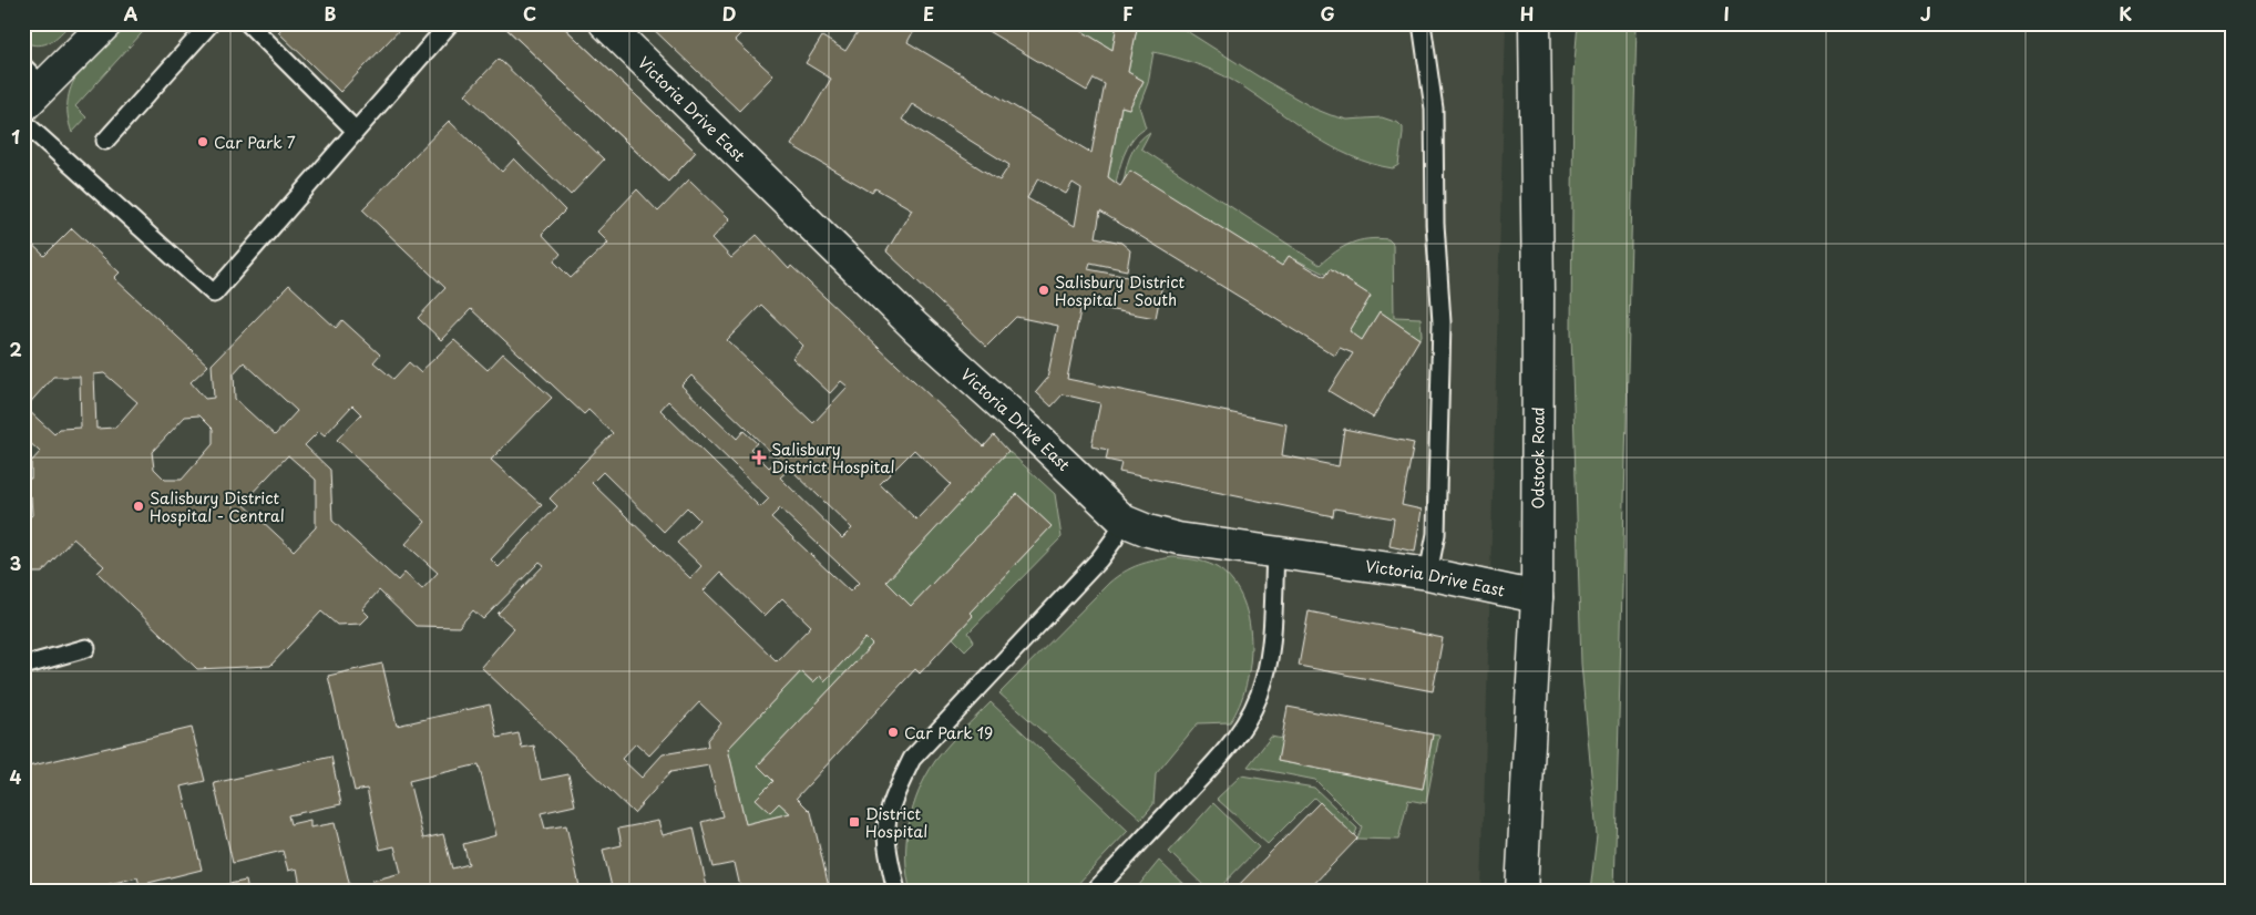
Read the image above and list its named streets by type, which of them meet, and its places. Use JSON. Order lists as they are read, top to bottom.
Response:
{
  "streets": {
    "street": ["Victoria Drive East", "Odstock Road"]
  },
  "crossings": [
    ["Victoria Drive East", "Odstock Road"]
  ],
  "places": {
    "other": [
      "Car Park 7",
      "Salisbury District Hospital - South",
      "Salisbury District Hospital - Central",
      "Car Park 19"
    ],
    "health": ["Salisbury District Hospital"],
    "transit": ["District Hospital"]
  },
  "grid": {
    "columns": [
      "A",
      "B",
      "C",
      "D",
      "E",
      "F",
      "G",
      "H",
      "I",
      "J",
      "K"
    ],
    "rows": [
      "1",
      "2",
      "3",
      "4"
    ]
  }
}
